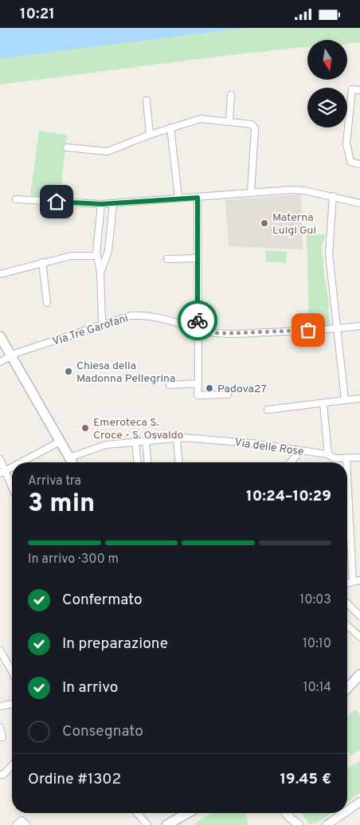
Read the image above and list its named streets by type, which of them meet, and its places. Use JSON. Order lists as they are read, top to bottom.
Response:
{
  "streets": {
    "street": ["Via Tre Garofani", "Via delle Rose"]
  },
  "places": [
    "Materna Luigi Gui",
    "Chiesa della Madonna Pellegrina",
    "Padova27",
    "Emeroteca S. Croce - S. Osvaldo"
  ],
  "north": "bottom",
  "page": {
    "status": "10:21",
    "heading": ["3 min", "Arriva tra", "10:24–10:29"],
    "panel": ["Ordine #1302", "19.45 €"],
    "bar": "In arrivo · 300 m",
    "list": [
      ["Confermato", "10:03"],
      ["In preparazione", "10:10"],
      ["In arrivo", "10:14"],
      "Consegnato"
    ]
  }
}
